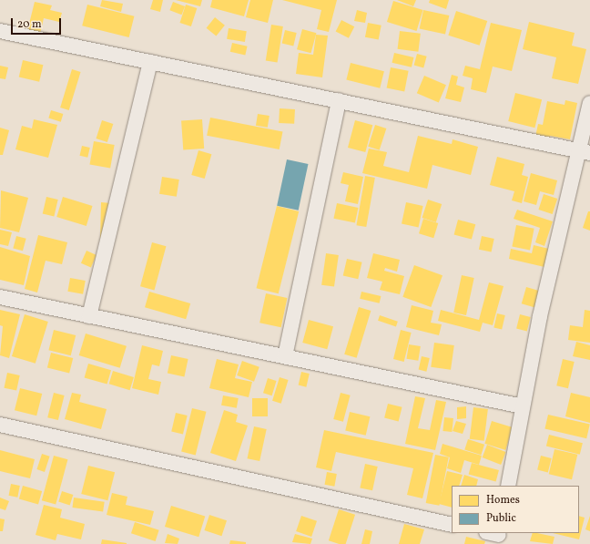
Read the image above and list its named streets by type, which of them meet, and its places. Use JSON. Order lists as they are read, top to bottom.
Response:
{
  "legend": ["Homes", "Public"],
  "scale_bar": "20 m"
}
